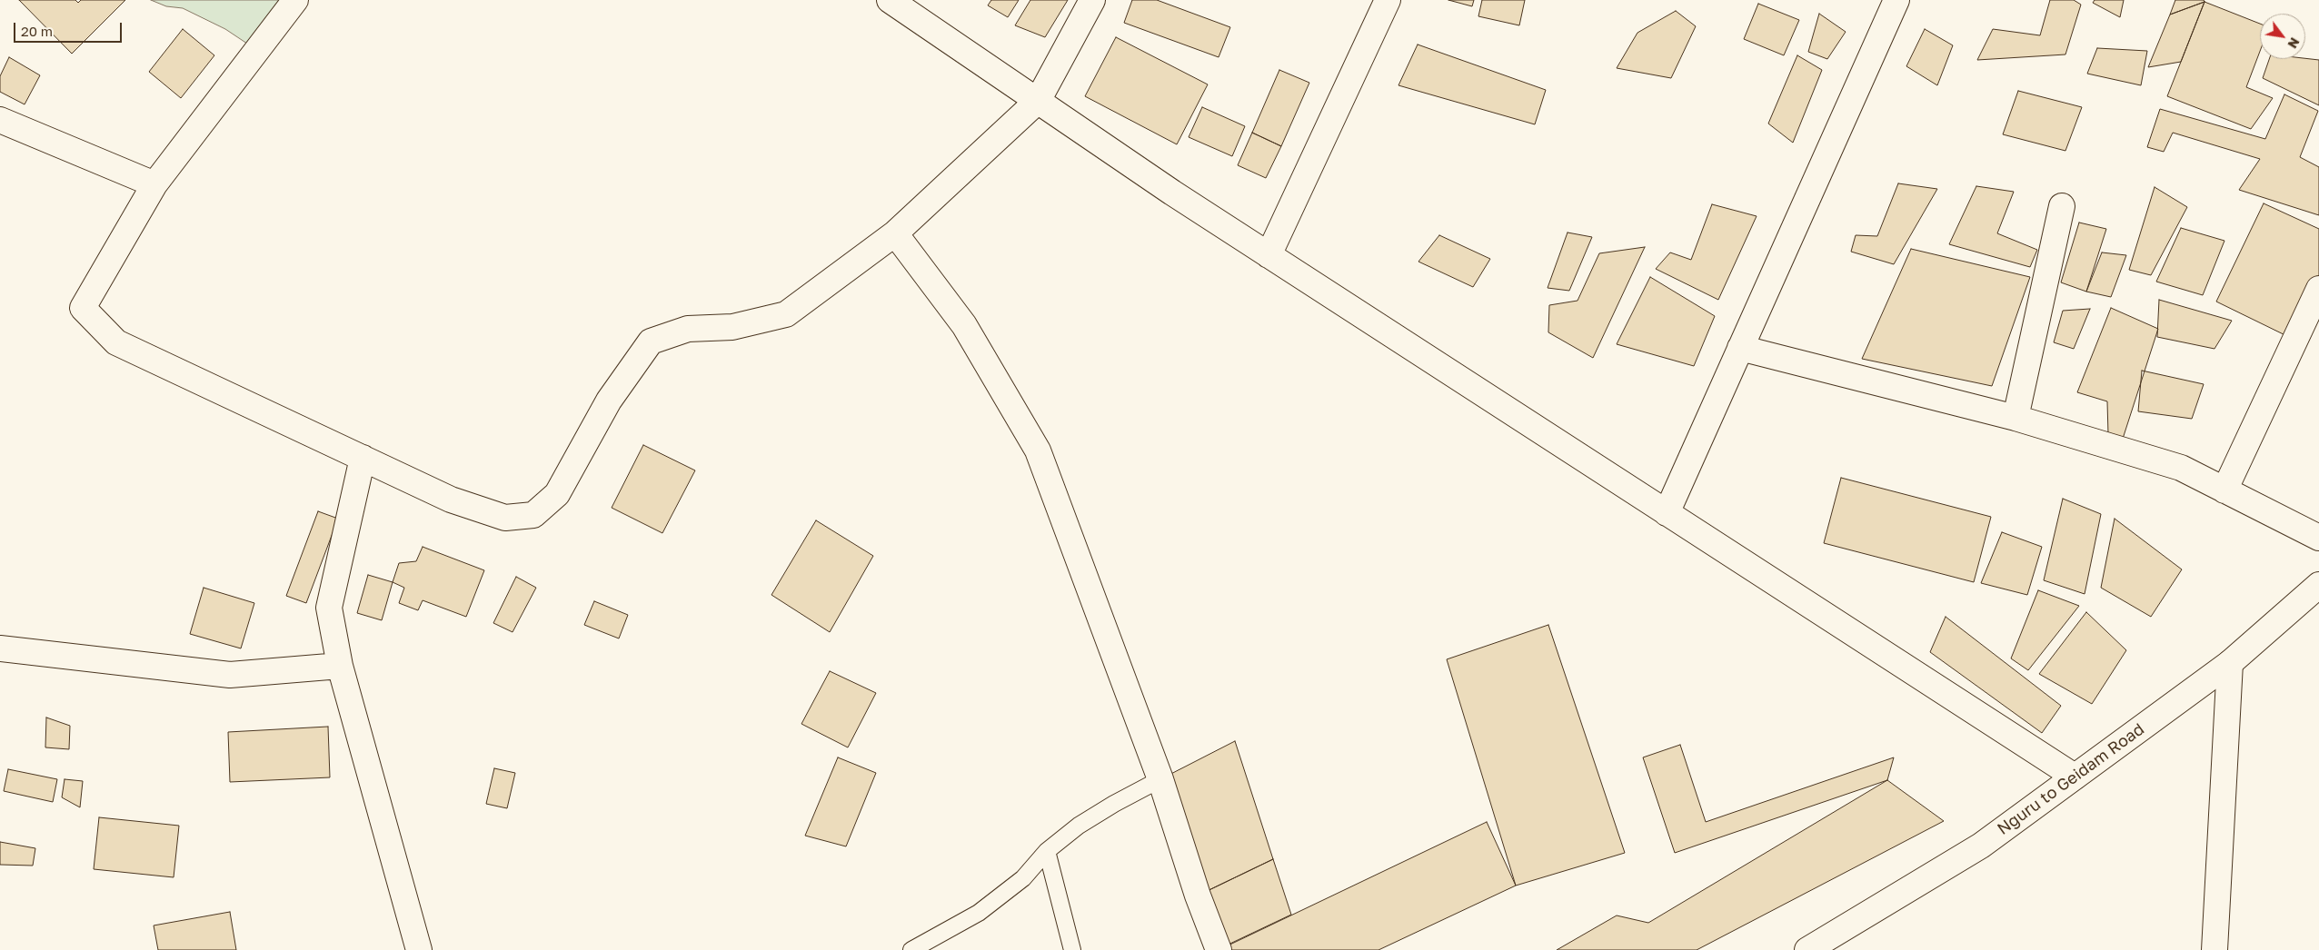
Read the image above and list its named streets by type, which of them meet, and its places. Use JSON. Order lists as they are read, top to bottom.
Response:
{
  "streets": {
    "street": ["Nguru to Geidam Road"]
  },
  "scale_bar": "20 m",
  "north": "bottom right"
}
